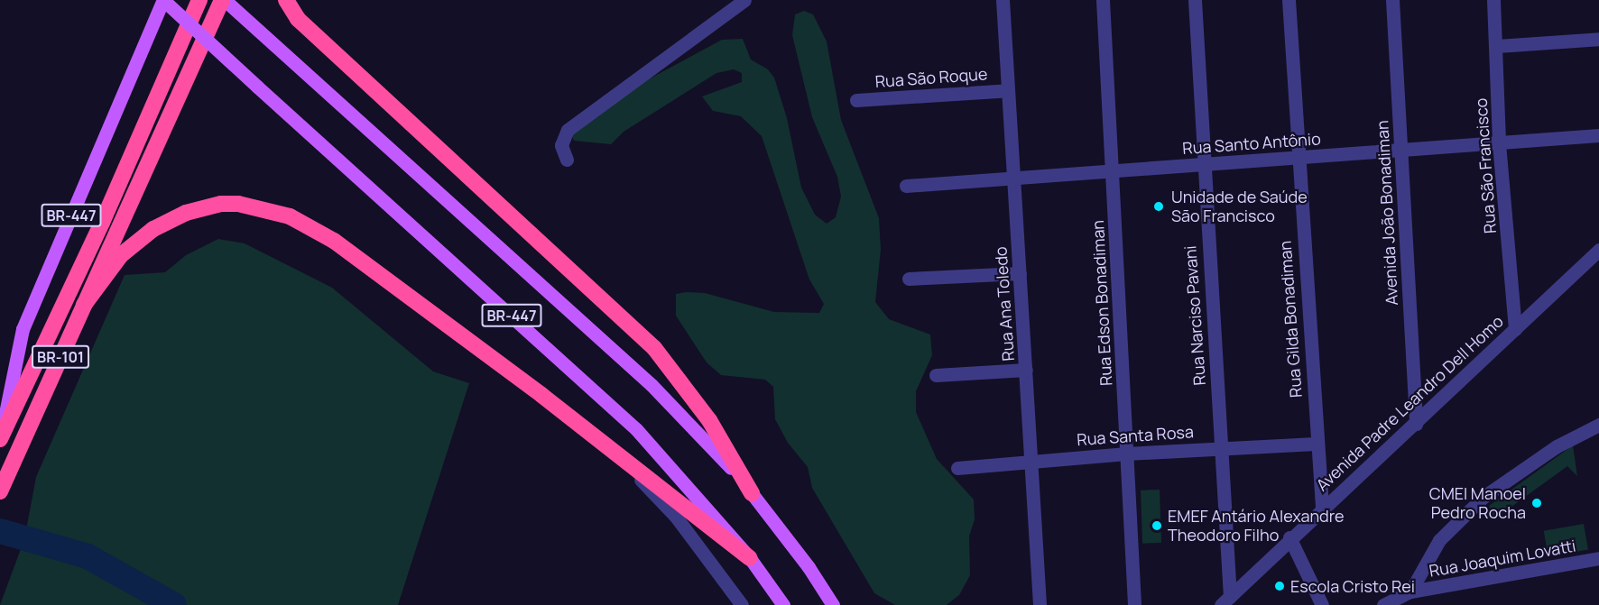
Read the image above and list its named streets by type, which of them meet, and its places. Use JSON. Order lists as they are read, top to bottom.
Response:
{
  "streets": {
    "highway": ["BR-101"],
    "main road": ["BR-447"],
    "street": [
      "Rua São Roque",
      "Rua Santo Antônio",
      "Rua São Francisco",
      "Avenida João Bonadiman",
      "Rua Edson Bonadiman",
      "Rua Ana Toledo",
      "Rua Narciso Pavani",
      "Rua Gilda Bonadiman",
      "Avenida Padre Leandro Dell Homo",
      "Rua Santa Rosa",
      "Rua Joaquim Lovatti"
    ]
  },
  "crossings": [
    ["Rua São Roque", "Rua Ana Toledo"],
    ["Rua Santo Antônio", "Rua São Francisco"],
    ["Rua Santo Antônio", "Avenida João Bonadiman"],
    ["Rua Santo Antônio", "Rua Edson Bonadiman"],
    ["Rua Santo Antônio", "Rua Ana Toledo"],
    ["Rua Santo Antônio", "Rua Narciso Pavani"],
    ["Rua Santo Antônio", "Rua Gilda Bonadiman"],
    ["Rua São Francisco", "Avenida Padre Leandro Dell Homo"],
    ["Avenida João Bonadiman", "Avenida Padre Leandro Dell Homo"],
    ["BR-447", "BR-101"],
    ["Rua Edson Bonadiman", "Rua Santa Rosa"],
    ["Rua Ana Toledo", "Rua Santa Rosa"],
    ["Rua Narciso Pavani", "Avenida Padre Leandro Dell Homo"],
    ["Rua Narciso Pavani", "Rua Santa Rosa"],
    ["Rua Gilda Bonadiman", "Avenida Padre Leandro Dell Homo"],
    ["Rua Gilda Bonadiman", "Rua Santa Rosa"]
  ],
  "places": [
    "Unidade de Saúde São Francisco",
    "CMEI Manoel Pedro Rocha",
    "EMEF Antário Alexandre Theodoro Filho",
    "Escola Cristo Rei"
  ]
}
